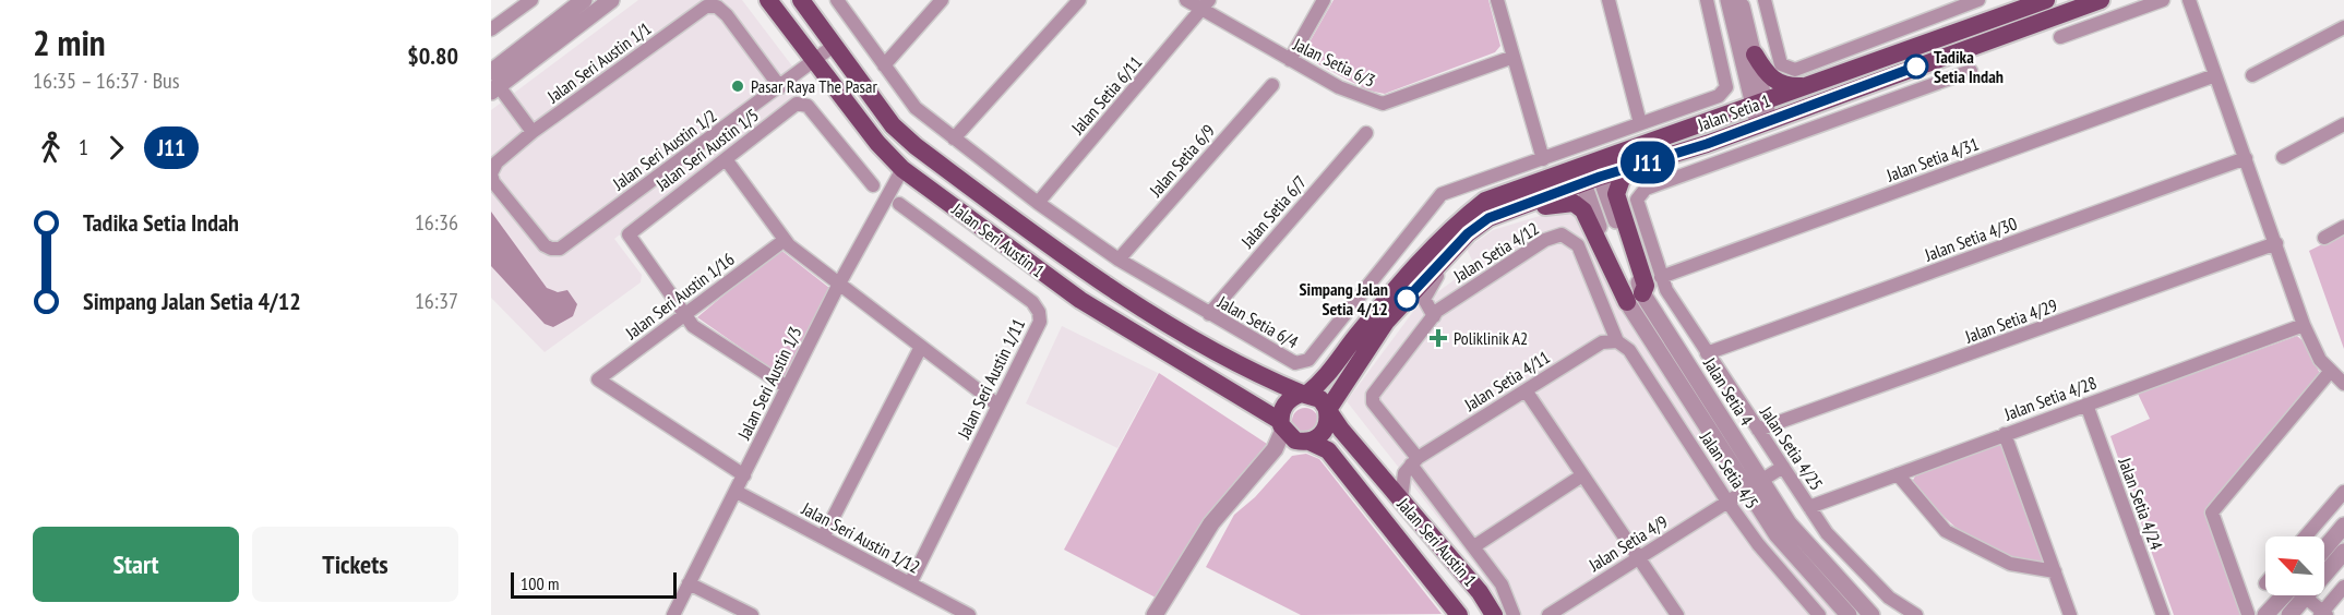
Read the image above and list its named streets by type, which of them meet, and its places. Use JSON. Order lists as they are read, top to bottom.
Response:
{
  "streets": {
    "main road": ["Jalan Setia 1", "Jalan Seri Austin 1"],
    "street": [
      "Jalan Seri Austin 1/1",
      "Jalan Setia 6/3",
      "Jalan Setia 6/11",
      "Jalan Seri Austin 1/2",
      "Jalan Seri Austin 1/5",
      "Jalan Setia 4/31",
      "Jalan Setia 6/9",
      "Jalan Setia 6/7",
      "Jalan Setia 4/30",
      "Jalan Setia 4/12",
      "Jalan Seri Austin 1/16",
      "Jalan Setia 4/29",
      "Jalan Setia 6/4",
      "Jalan Seri Austin 1/11",
      "Jalan Setia 4/11",
      "Jalan Seri Austin 1/3",
      "Jalan Setia 4",
      "Jalan Setia 4/28",
      "Jalan Setia 4/25",
      "Jalan Setia 4/5",
      "Jalan Setia 4/24",
      "Jalan Seri Austin 1/12",
      "Jalan Setia 4/9"
    ]
  },
  "crossings": [
    ["Jalan Seri Austin 1/1", "Jalan Seri Austin 1/2"],
    ["Jalan Setia 6/3", "Jalan Setia 6/11"],
    ["Jalan Setia 6/11", "Jalan Setia 6/4"],
    ["Jalan Setia 1", "Jalan Seri Austin 1"],
    ["Jalan Setia 1", "Jalan Setia 4"],
    ["Jalan Seri Austin 1/2", "Jalan Seri Austin 1"],
    ["Jalan Seri Austin 1/5", "Jalan Seri Austin 1/16"],
    ["Jalan Setia 4/31", "Jalan Setia 4/25"],
    ["Jalan Setia 6/9", "Jalan Setia 6/4"],
    ["Jalan Setia 6/7", "Jalan Setia 6/4"],
    ["Jalan Setia 4/30", "Jalan Setia 4/25"],
    ["Jalan Seri Austin 1", "Jalan Seri Austin 1/3"],
    ["Jalan Setia 4/12", "Jalan Setia 4/11"],
    ["Jalan Setia 4/12", "Jalan Setia 4/5"],
    ["Jalan Seri Austin 1/16", "Jalan Seri Austin 1/3"],
    ["Jalan Setia 4/29", "Jalan Setia 4/25"],
    ["Jalan Seri Austin 1/11", "Jalan Seri Austin 1/12"],
    ["Jalan Setia 4/11", "Jalan Setia 4/5"],
    ["Jalan Seri Austin 1/3", "Jalan Seri Austin 1/12"],
    ["Jalan Setia 4", "Jalan Setia 4/9"],
    ["Jalan Setia 4/28", "Jalan Setia 4/25"],
    ["Jalan Setia 4/28", "Jalan Setia 4/24"],
    ["Jalan Setia 4/25", "Jalan Setia 4/9"],
    ["Jalan Setia 4/5", "Jalan Setia 4/9"]
  ],
  "places": {
    "other": ["Tadika Setia Indah", "Pasar Raya The Pasar", "Simpang Jalan Setia 4/12"],
    "health": ["Poliklinik A2"]
  },
  "lines": ["bus line J11"],
  "scale_bar": "100 m",
  "north": "top left",
  "page": {
    "heading": ["2 min", "16:35 – 16:37 · Bus", "$0.80"],
    "on_map": "J11",
    "legs": ["1", "J11"],
    "list": [
      {
        "name": "Tadika Setia Indah",
        "value": "16:36"
      },
      {
        "name": "Simpang Jalan Setia 4/12",
        "value": "16:37"
      }
    ],
    "buttons": ["Start", "Tickets"],
    "scale": "100 m"
  }
}
